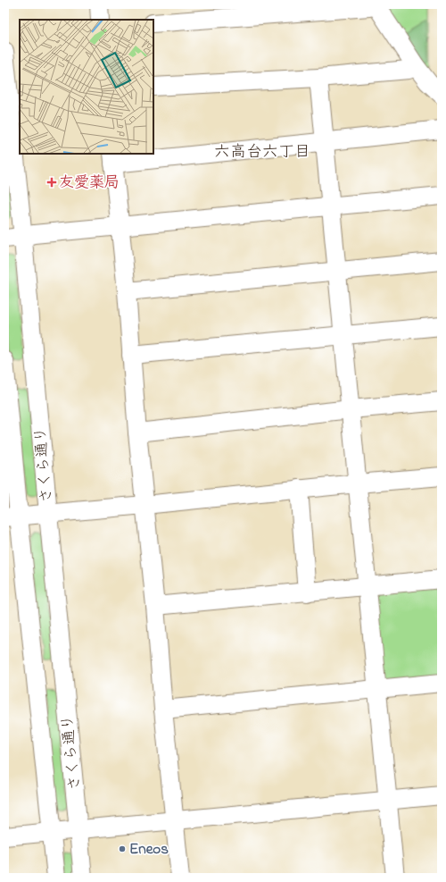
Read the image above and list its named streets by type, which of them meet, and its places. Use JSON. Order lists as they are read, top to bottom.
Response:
{
  "streets": {
    "street": ["さくら通り"]
  },
  "districts": ["六高台六丁目"],
  "places": {
    "health": ["友愛薬局"],
    "other": ["Eneos"]
  }
}
